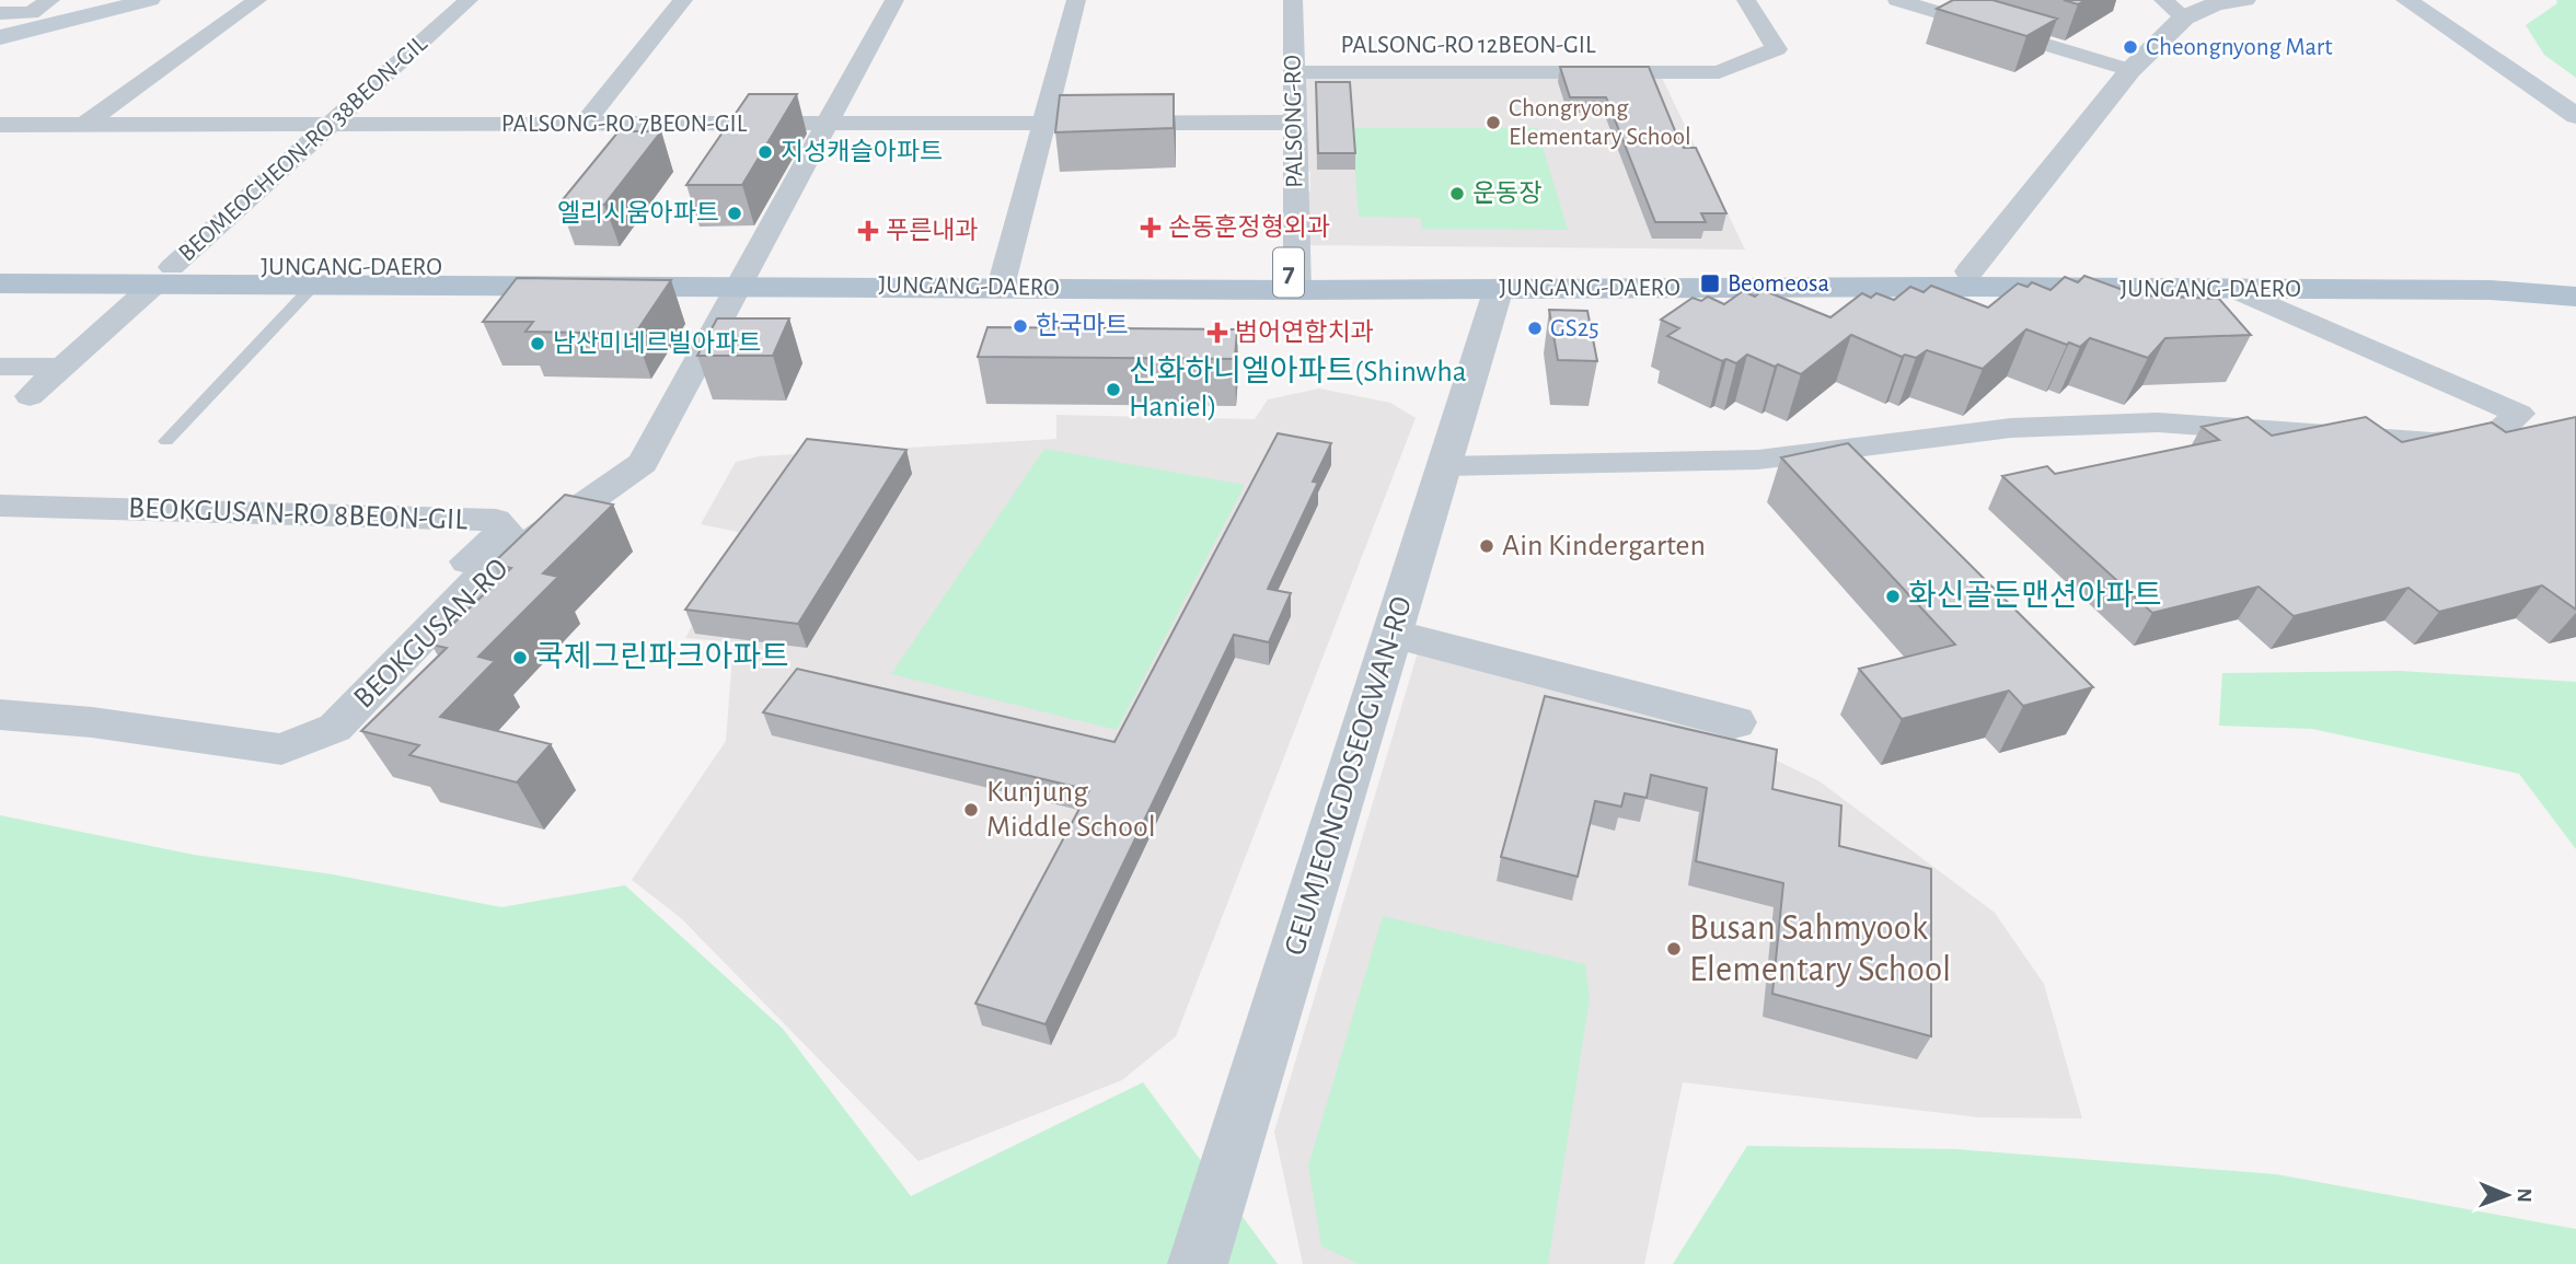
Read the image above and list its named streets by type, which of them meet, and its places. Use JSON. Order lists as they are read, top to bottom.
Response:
{
  "streets": {
    "main road": ["JUNGANG-DAERO", "7"],
    "street": [
      "PALSONG-RO 12BEON-GIL",
      "PALSONG-RO",
      "PALSONG-RO 7BEON-GIL",
      "BEOMEOCHEON-RO 38BEON-GIL",
      "BEOKGUSAN-RO 8BEON-GIL",
      "BEOKGUSAN-RO",
      "GEUMJEONGDOSEOGWAN-RO"
    ]
  },
  "crossings": [
    ["PALSONG-RO 12BEON-GIL", "PALSONG-RO"],
    ["PALSONG-RO", "PALSONG-RO 7BEON-GIL"],
    ["PALSONG-RO", "JUNGANG-DAERO"],
    ["PALSONG-RO 7BEON-GIL", "BEOMEOCHEON-RO 38BEON-GIL"],
    ["BEOMEOCHEON-RO 38BEON-GIL", "JUNGANG-DAERO"],
    ["JUNGANG-DAERO", "BEOKGUSAN-RO"],
    ["JUNGANG-DAERO", "GEUMJEONGDOSEOGWAN-RO"],
    ["BEOKGUSAN-RO 8BEON-GIL", "BEOKGUSAN-RO"]
  ],
  "places": {
    "other": [
      "Cheongnyong Mart",
      "Chongryong Elementary School",
      "지성캐슬아파트",
      "운동장",
      "엘리시움아파트",
      "한국마트",
      "GS25",
      "남산미네르빌아파트",
      "신화하니엘아파트(Shinwha Haniel)",
      "Ain Kindergarten",
      "화신골든맨션아파트",
      "국제그린파크아파트",
      "Kunjung Middle School",
      "Busan Sahmyook Elementary School"
    ],
    "health": ["손동훈정형외과", "푸른내과", "범어연합치과"],
    "transit": ["Beomeosa"]
  },
  "north": "right"
}
